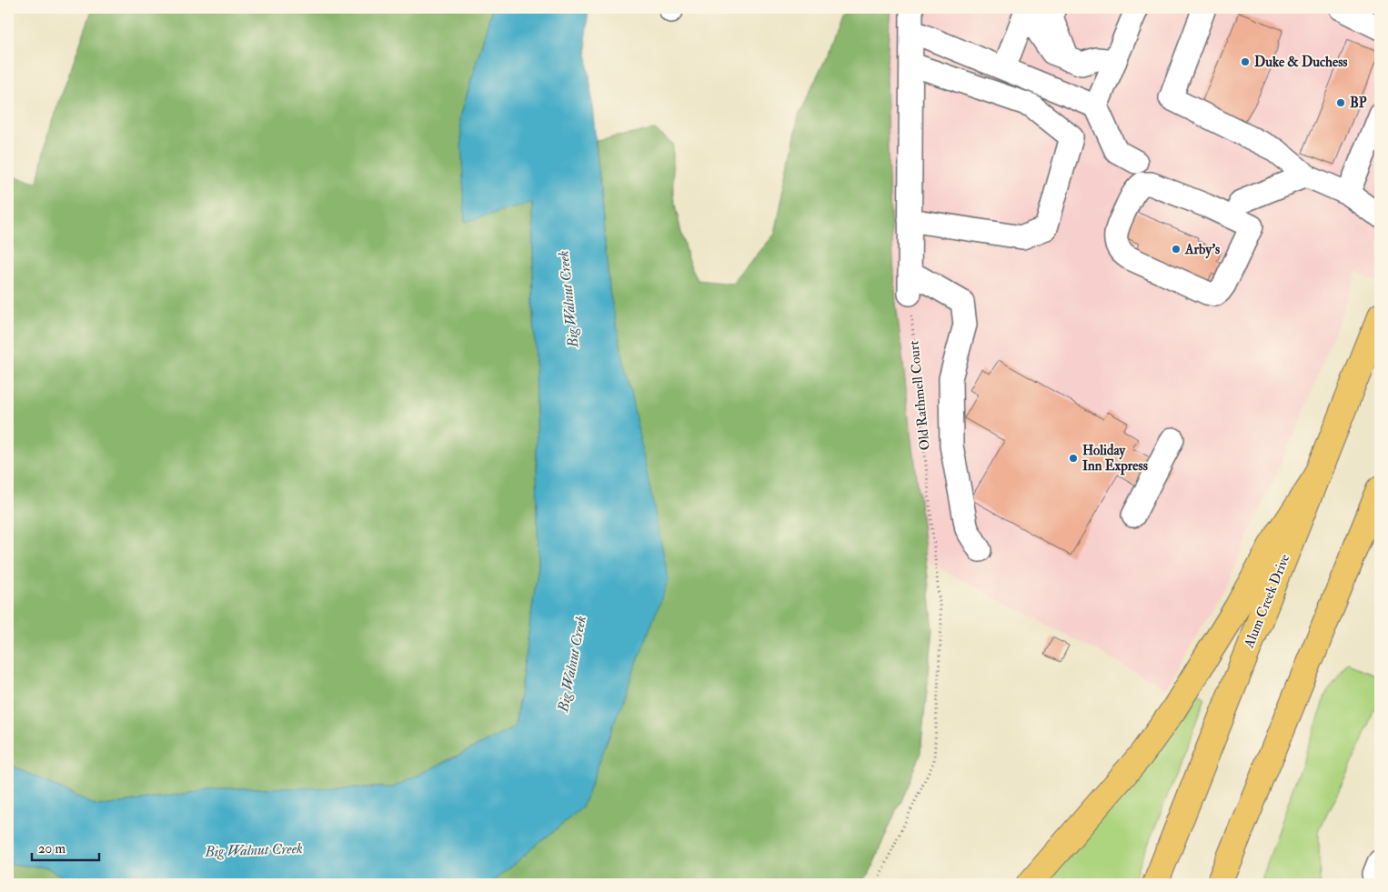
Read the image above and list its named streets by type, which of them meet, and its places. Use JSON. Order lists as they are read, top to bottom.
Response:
{
  "streets": {
    "main road": ["Alum Creek Drive"],
    "path": ["Old Rathmell Court"]
  },
  "water": ["Big Walnut Creek"],
  "places": [
    "Duke & Duchess",
    "BP",
    "Arby's",
    "Holiday Inn Express"
  ],
  "scale_bar": "20 m"
}
